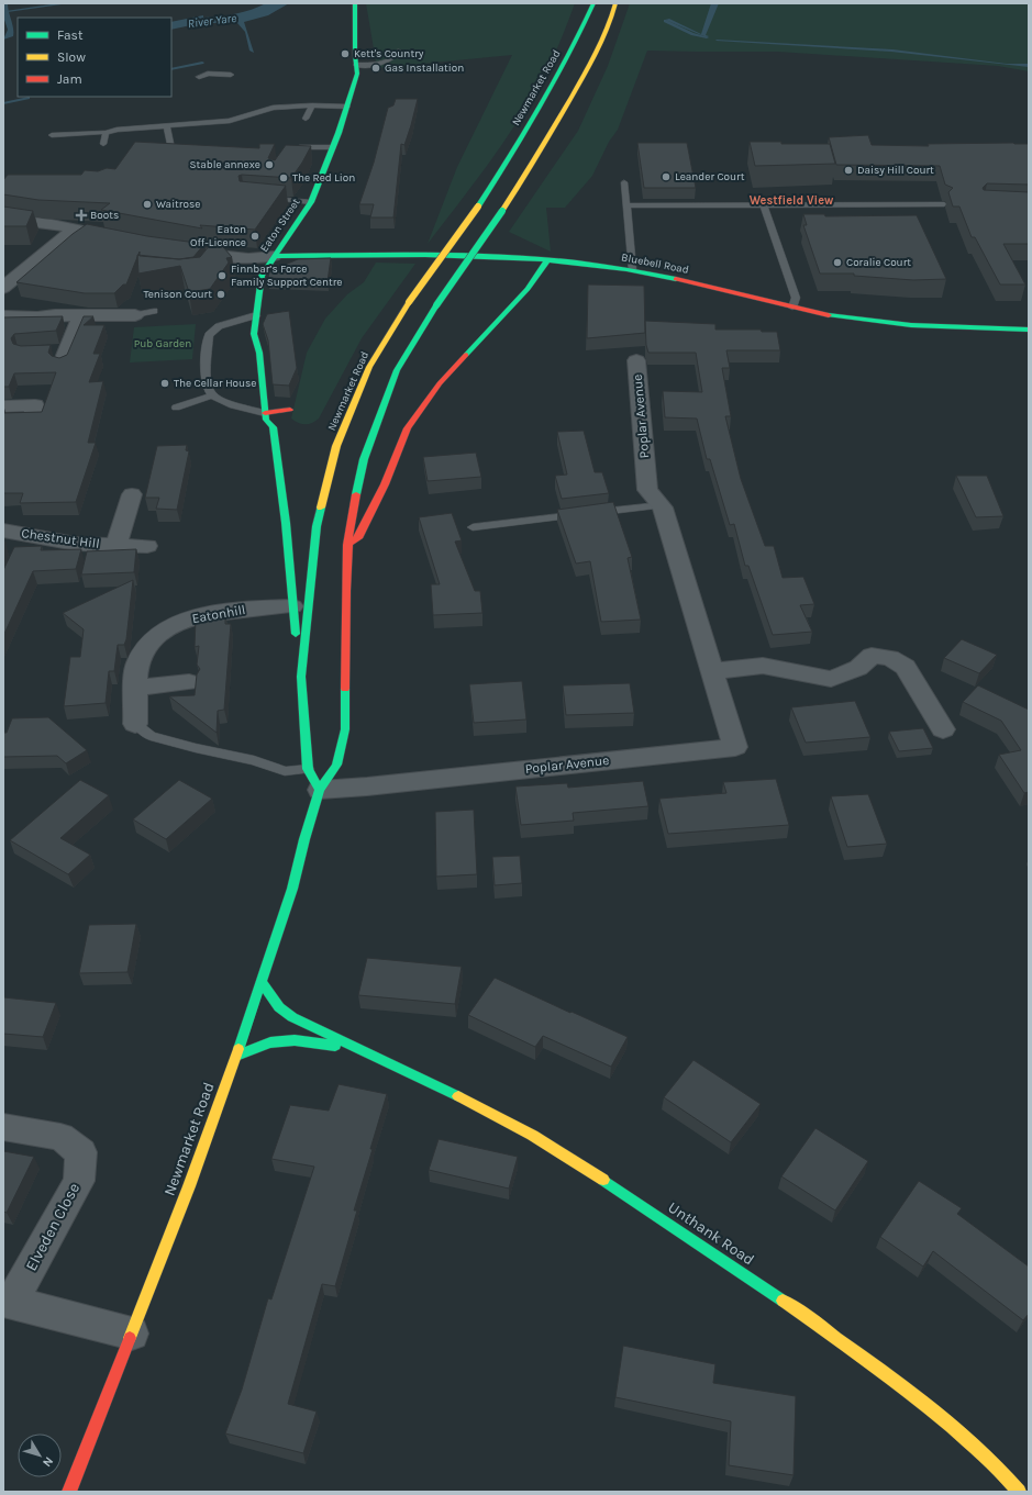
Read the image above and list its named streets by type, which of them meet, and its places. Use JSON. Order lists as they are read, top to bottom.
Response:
{
  "streets": {
    "main road": [
      "Newmarket Road",
      "Eaton Street",
      "Bluebell Road",
      "Unthank Road"
    ],
    "street": [
      "Poplar Avenue",
      "Chestnut Hill",
      "Eatonhill",
      "Elveden Close"
    ]
  },
  "crossings": [
    ["Newmarket Road", "Eaton Street"],
    ["Newmarket Road", "Poplar Avenue"],
    ["Newmarket Road", "Elveden Close"],
    ["Newmarket Road", "Unthank Road"],
    ["Eaton Street", "Bluebell Road"],
    ["Eaton Street", "Eatonhill"]
  ],
  "districts": ["Westfield View"],
  "water": ["River Yare"],
  "parks": ["Pub Garden"],
  "places": {
    "other": [
      "Kett's Country",
      "Gas Installation",
      "Stable annexe",
      "Daisy Hill Court",
      "Leander Court",
      "The Red Lion",
      "Waitrose",
      "Eaton Off-Licence",
      "Coralie Court",
      "Finnbar’s Force Family Support Centre",
      "Tenison Court",
      "The Cellar House"
    ],
    "health": ["Boots"]
  },
  "legend": ["Fast", "Slow", "Jam"],
  "north": "bottom right"
}
